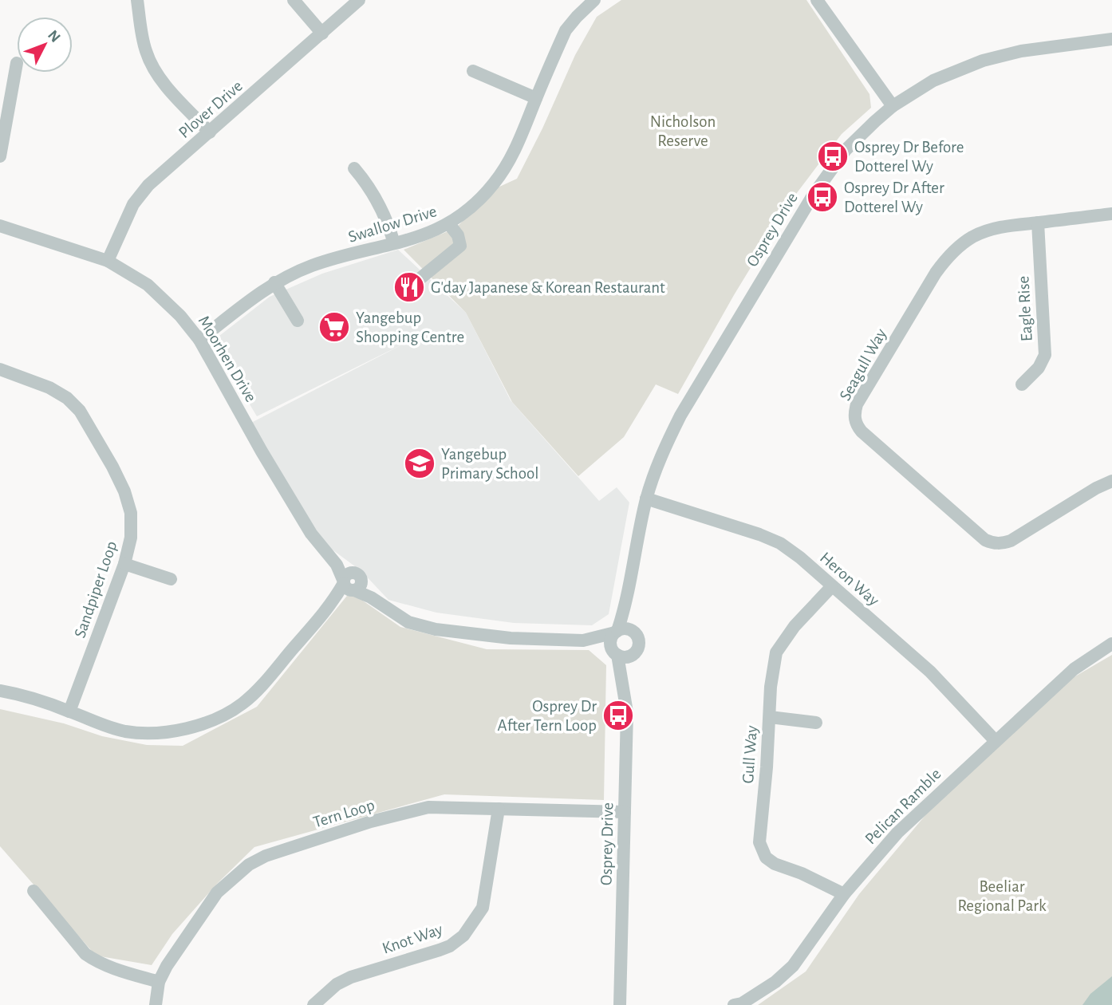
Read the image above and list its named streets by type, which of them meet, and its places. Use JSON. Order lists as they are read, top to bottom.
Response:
{
  "streets": {
    "street": [
      "Plover Drive",
      "Swallow Drive",
      "Osprey Drive",
      "Eagle Rise",
      "Moorhen Drive",
      "Seagull Way",
      "Heron Way",
      "Sandpiper Loop",
      "Gull Way",
      "Pelican Ramble",
      "Tern Loop",
      "Knot Way"
    ]
  },
  "crossings": [
    ["Plover Drive", "Moorhen Drive"],
    ["Swallow Drive", "Moorhen Drive"],
    ["Osprey Drive", "Moorhen Drive"],
    ["Osprey Drive", "Heron Way"],
    ["Osprey Drive", "Tern Loop"],
    ["Eagle Rise", "Seagull Way"],
    ["Heron Way", "Gull Way"],
    ["Heron Way", "Pelican Ramble"],
    ["Gull Way", "Pelican Ramble"],
    ["Tern Loop", "Knot Way"]
  ],
  "parks": ["Nicholson Reserve", "Beeliar Regional Park"],
  "places": {
    "bus stop": ["Osprey Dr Before Dotterel Wy", "Osprey Dr After Dotterel Wy", "Osprey Dr After Tern Loop"],
    "restaurant": ["G'day Japanese & Korean Restaurant"],
    "supermarket": ["Yangebup Shopping Centre"],
    "school or university": ["Yangebup Primary School"]
  },
  "north": "top right"
}
